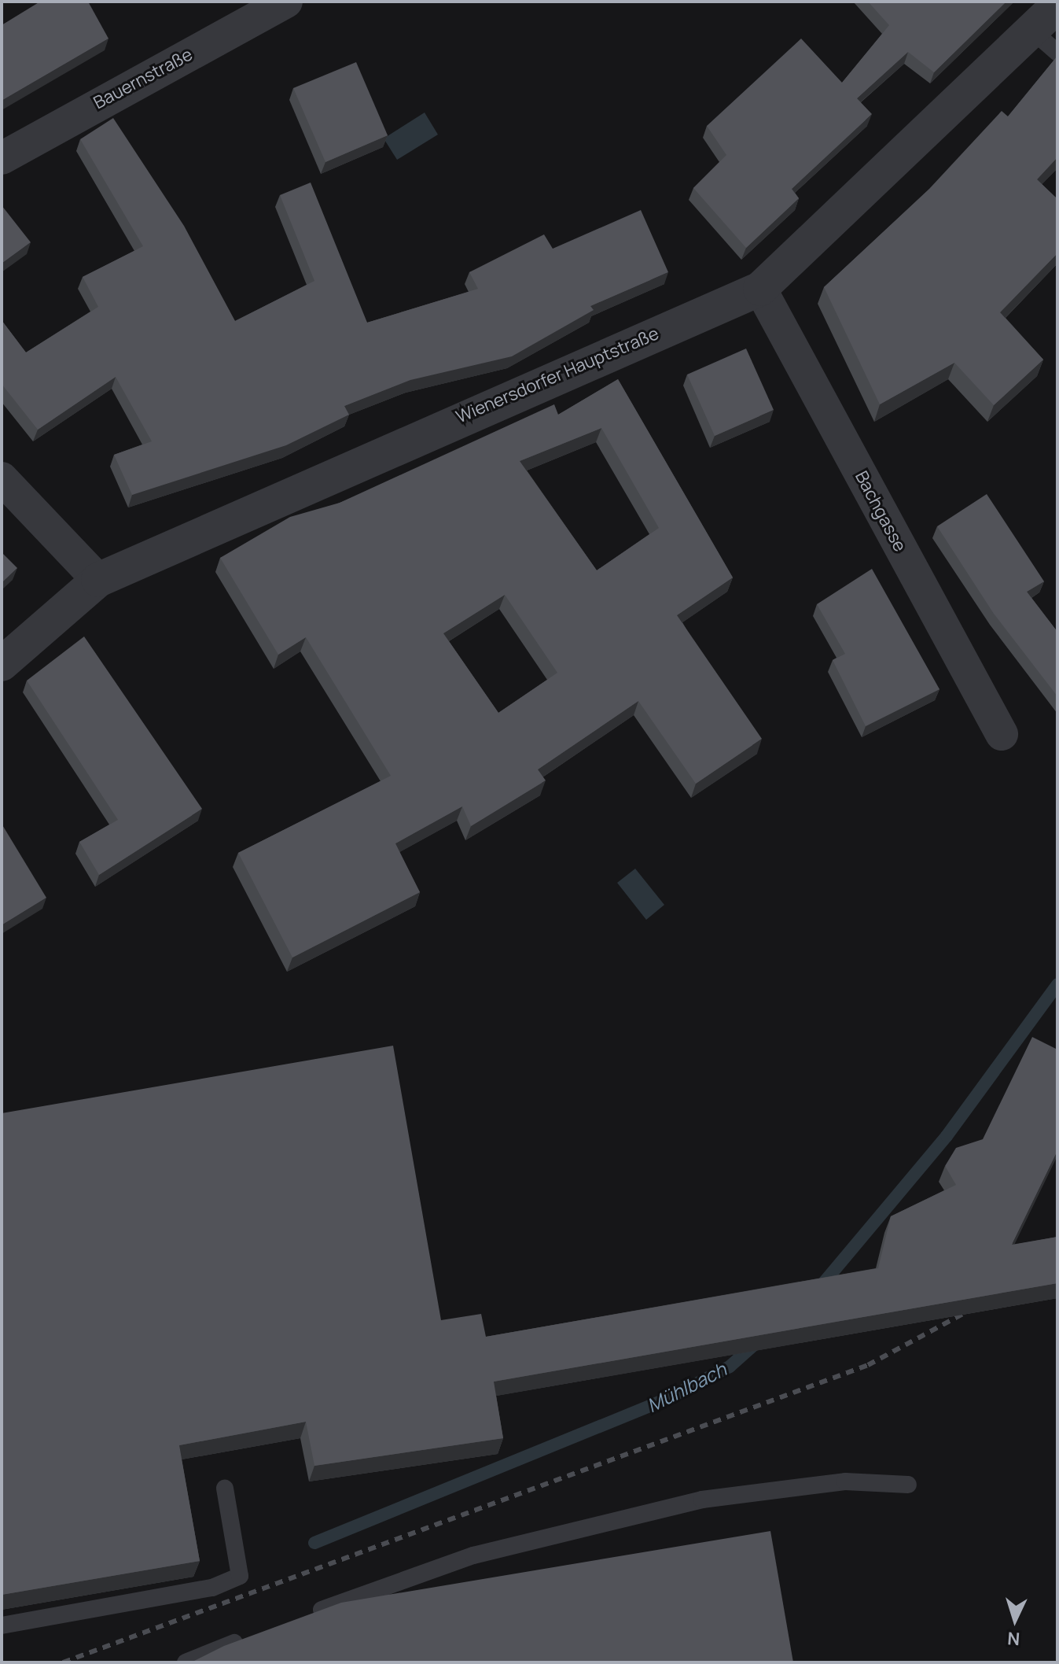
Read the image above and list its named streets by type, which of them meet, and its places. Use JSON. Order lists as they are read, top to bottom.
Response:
{
  "streets": {
    "street": ["Bauernstraße", "Wienersdorfer Hauptstraße", "Bachgasse"]
  },
  "crossings": [
    ["Wienersdorfer Hauptstraße", "Bachgasse"]
  ],
  "water": ["Mühlbach"],
  "north": "bottom"
}
